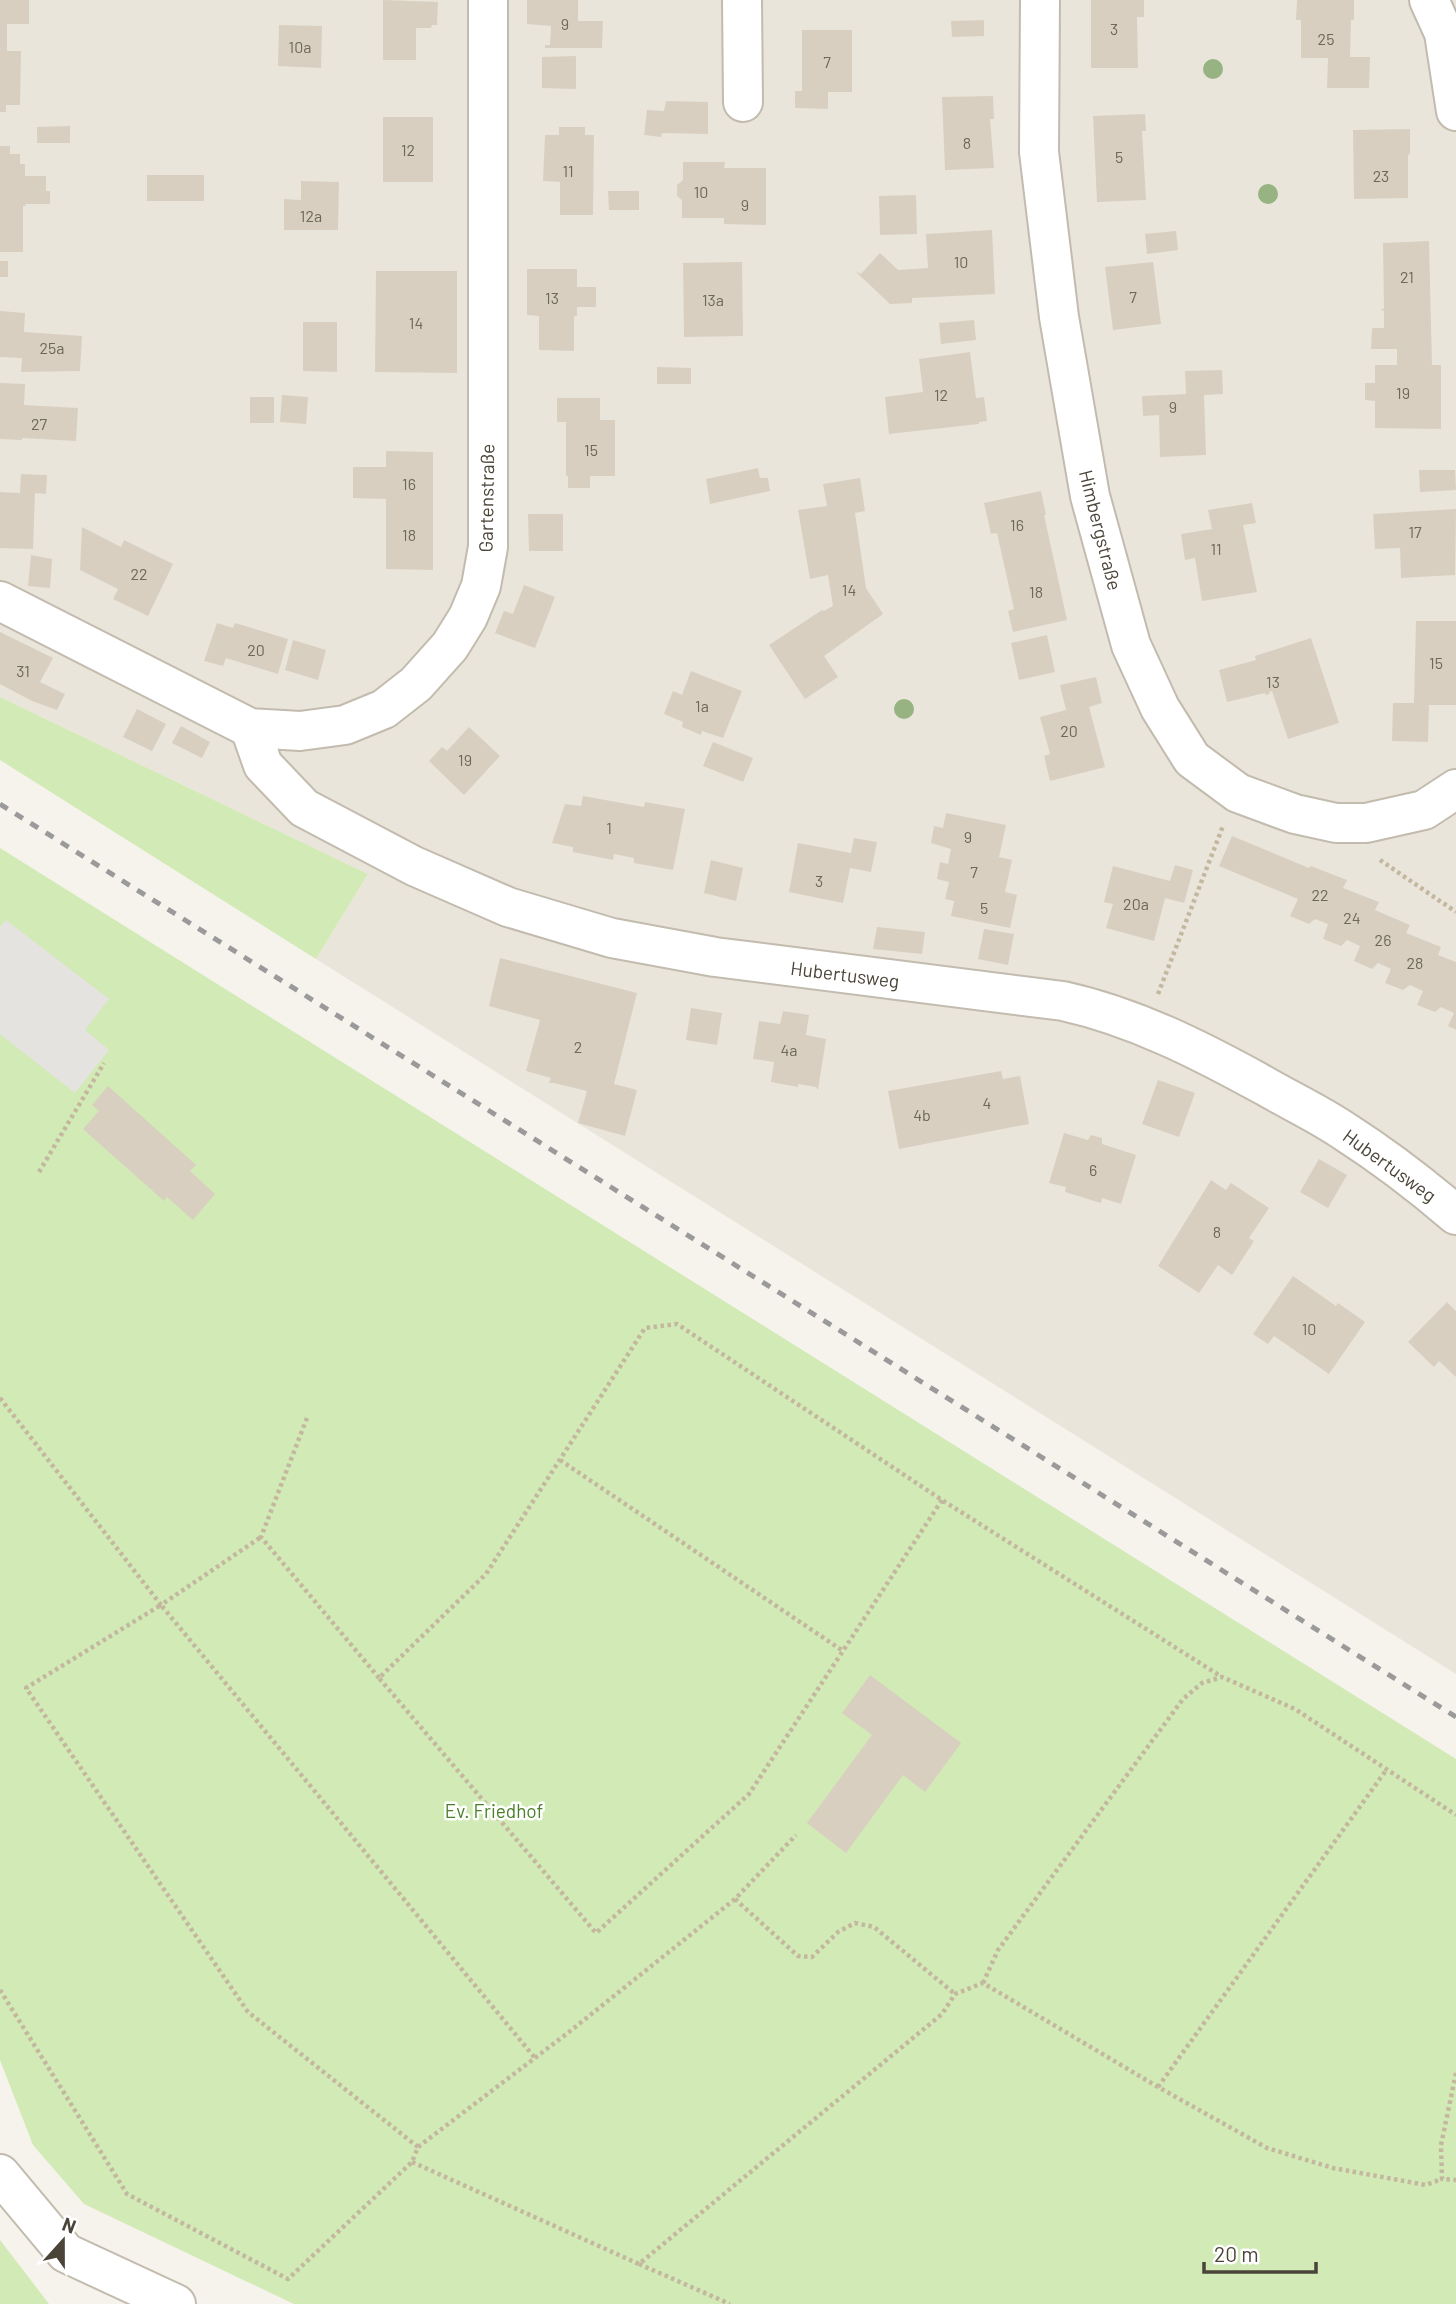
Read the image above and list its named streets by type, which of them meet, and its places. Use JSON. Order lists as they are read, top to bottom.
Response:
{
  "streets": {
    "street": ["Gartenstraße", "Himbergstraße", "Hubertusweg"]
  },
  "crossings": [
    ["Gartenstraße", "Hubertusweg"]
  ],
  "parks": ["Ev. Friedhof"],
  "house_numbers": [
    "9",
    "3",
    "25",
    "10a",
    "7",
    "8",
    "12",
    "5",
    "11",
    "23",
    "10",
    "9",
    "12a",
    "10",
    "21",
    "7",
    "13",
    "13a",
    "14",
    "25a",
    "19",
    "12",
    "9",
    "27",
    "15",
    "16",
    "16",
    "17",
    "18",
    "11",
    "22",
    "14",
    "18",
    "20",
    "15",
    "31",
    "13",
    "1a",
    "20",
    "19",
    "1",
    "9",
    "7",
    "3",
    "22",
    "20a",
    "5",
    "24",
    "26",
    "28",
    "2",
    "4a",
    "4",
    "4b",
    "6",
    "8",
    "10"
  ],
  "scale_bar": "20 m",
  "north": "top"
}
